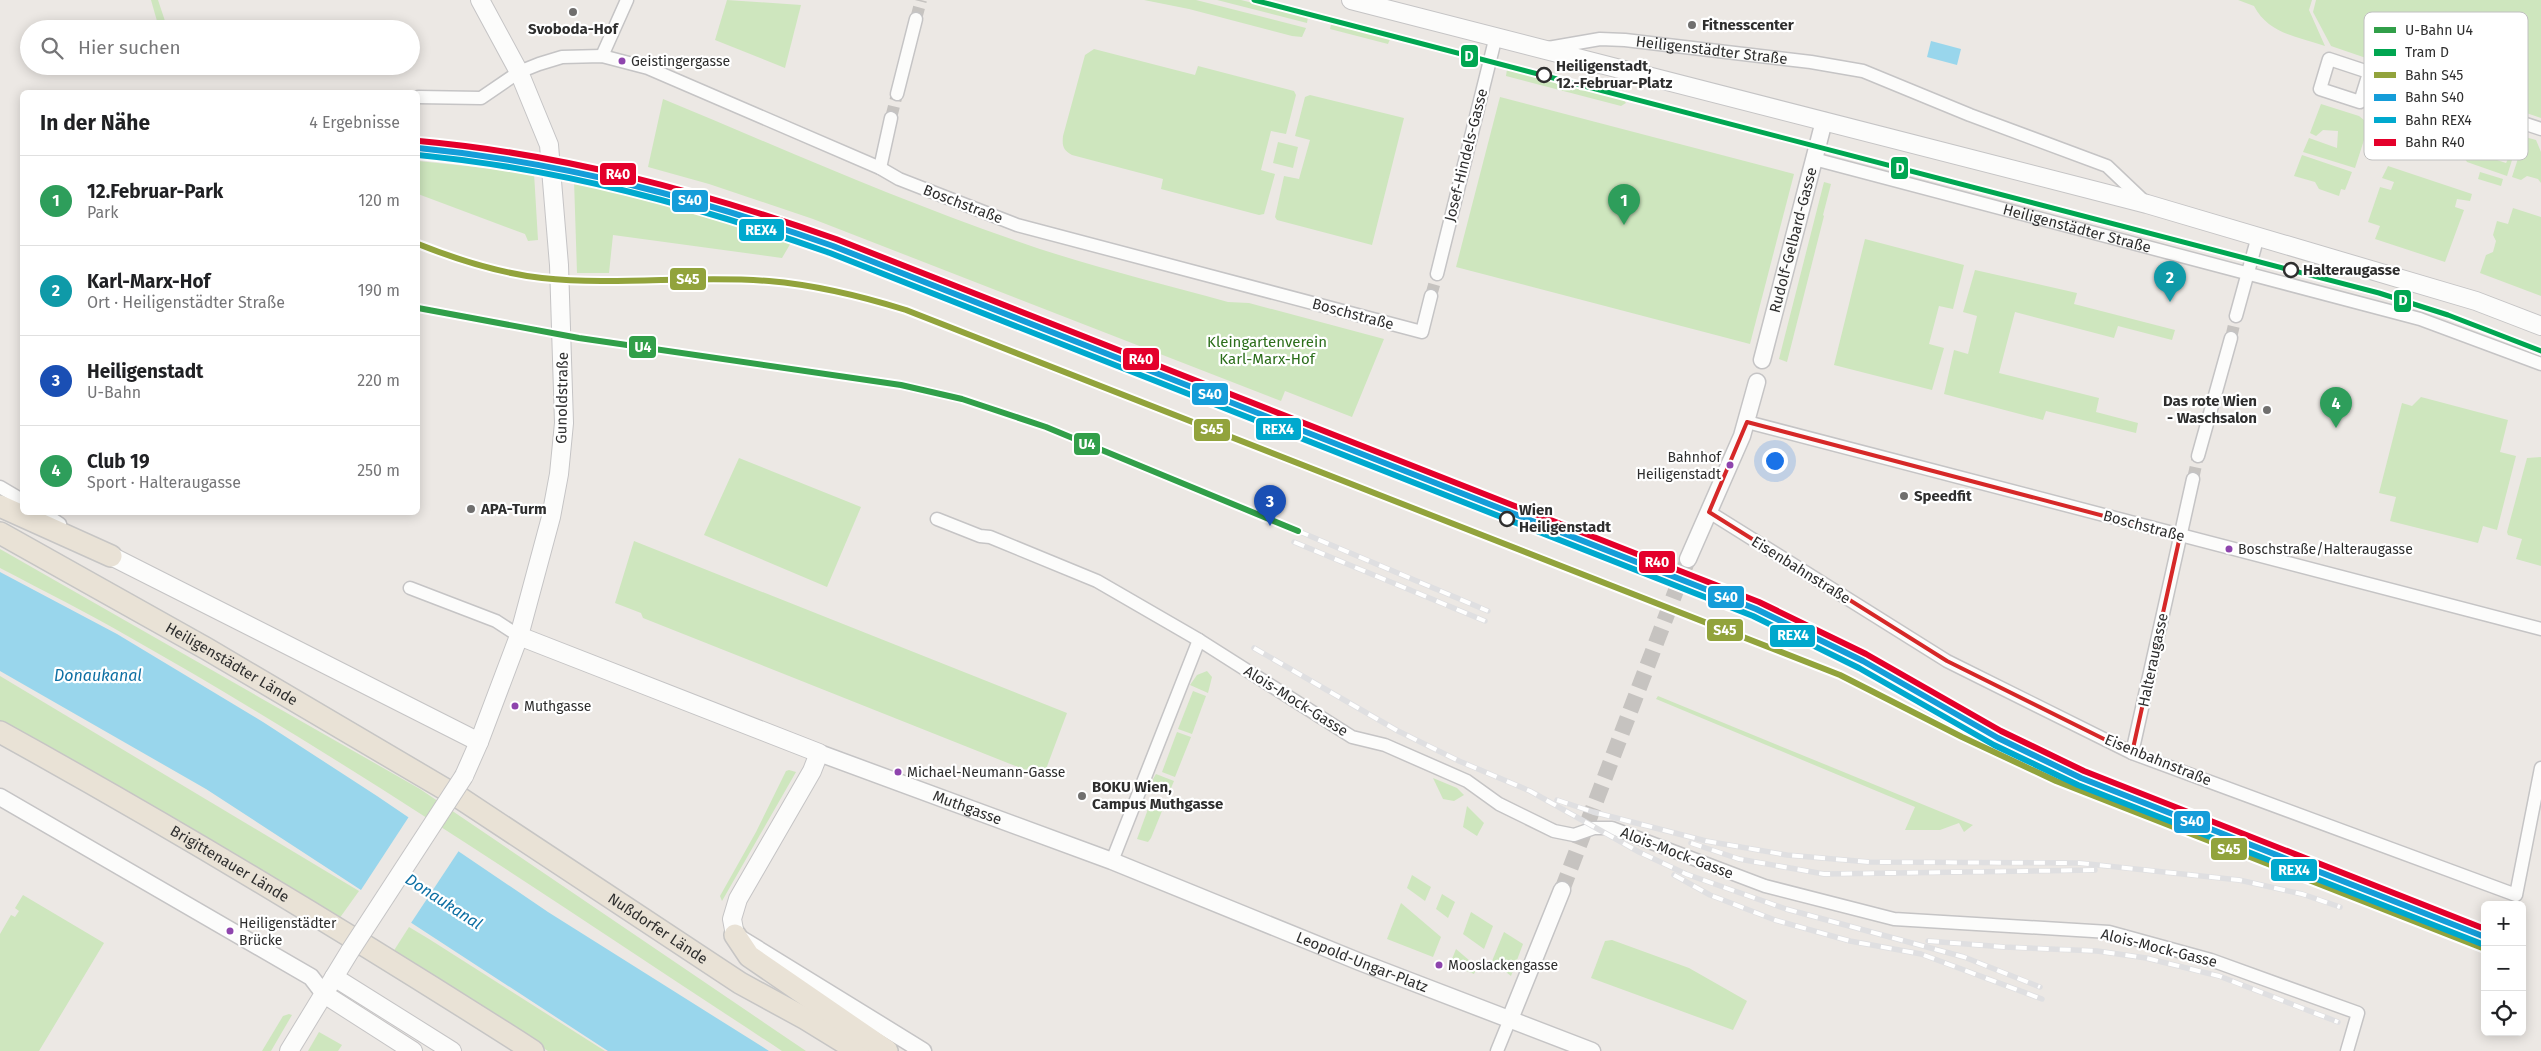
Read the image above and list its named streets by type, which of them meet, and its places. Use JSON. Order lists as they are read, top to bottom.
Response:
{
  "streets": {
    "highway": ["Heiligenstädter Lände", "Brigittenauer Lände", "Nußdorfer Lände"],
    "main road": ["Heiligenstädter Straße", "Gunoldstraße", "Muthgasse"],
    "street": [
      "Josef-Hindels-Gasse",
      "Boschstraße",
      "Rudolf-Gelbard-Gasse",
      "Eisenbahnstraße",
      "Halteraugasse",
      "Alois-Mock-Gasse",
      "Leopold-Ungar-Platz"
    ]
  },
  "crossings": [
    ["Heiligenstädter Straße", "Josef-Hindels-Gasse"],
    ["Heiligenstädter Straße", "Rudolf-Gelbard-Gasse"],
    ["Boschstraße", "Gunoldstraße"],
    ["Boschstraße", "Halteraugasse"],
    ["Gunoldstraße", "Muthgasse"],
    ["Eisenbahnstraße", "Halteraugasse"],
    ["Heiligenstädter Lände", "Nußdorfer Lände"],
    ["Muthgasse", "Leopold-Ungar-Platz"]
  ],
  "water": ["Donaukanal"],
  "parks": ["Kleingartenverein Karl-Marx-Hof"],
  "places": [
    "Svoboda-Hof",
    "Fitnesscenter",
    "Geistingergasse",
    "Heiligenstadt, 12.-Februar-Platz",
    "Halteraugasse",
    "Das rote Wien - Waschsalon",
    "Bahnhof Heiligenstadt",
    "Speedfit",
    "APA-Turm",
    "Wien Heiligenstadt",
    "Boschstraße/Halteraugasse",
    "Muthgasse",
    "Michael-Neumann-Gasse",
    "BOKU Wien, Campus Muthgasse",
    "Heiligenstädter Brücke",
    "Mooslackengasse"
  ],
  "lines": [
    "tram line D",
    "rail line R40",
    "rail line S40",
    "rail line REX4",
    "rail line S45",
    "metro line U4"
  ],
  "legend": [
    "U-Bahn U4",
    "Tram D",
    "Bahn S45",
    "Bahn S40",
    "Bahn REX4",
    "Bahn R40"
  ],
  "page": {
    "search": "Hier suchen",
    "heading": ["In der Nähe", "4 Ergebnisse"],
    "list": [
      {
        "mark": "1",
        "name": "12.Februar-Park",
        "note": "Park",
        "value": "120 m"
      },
      {
        "mark": "2",
        "name": "Karl-Marx-Hof",
        "note": "Ort · Heiligenstädter Straße",
        "value": "190 m"
      },
      {
        "mark": "3",
        "name": "Heiligenstadt",
        "note": "U-Bahn",
        "value": "220 m"
      },
      {
        "mark": "4",
        "name": "Club 19",
        "note": "Sport · Halteraugasse",
        "value": "250 m"
      }
    ],
    "pins": [
      "1",
      "2",
      "4",
      "3"
    ],
    "map_buttons": ["+", "−"]
  }
}
